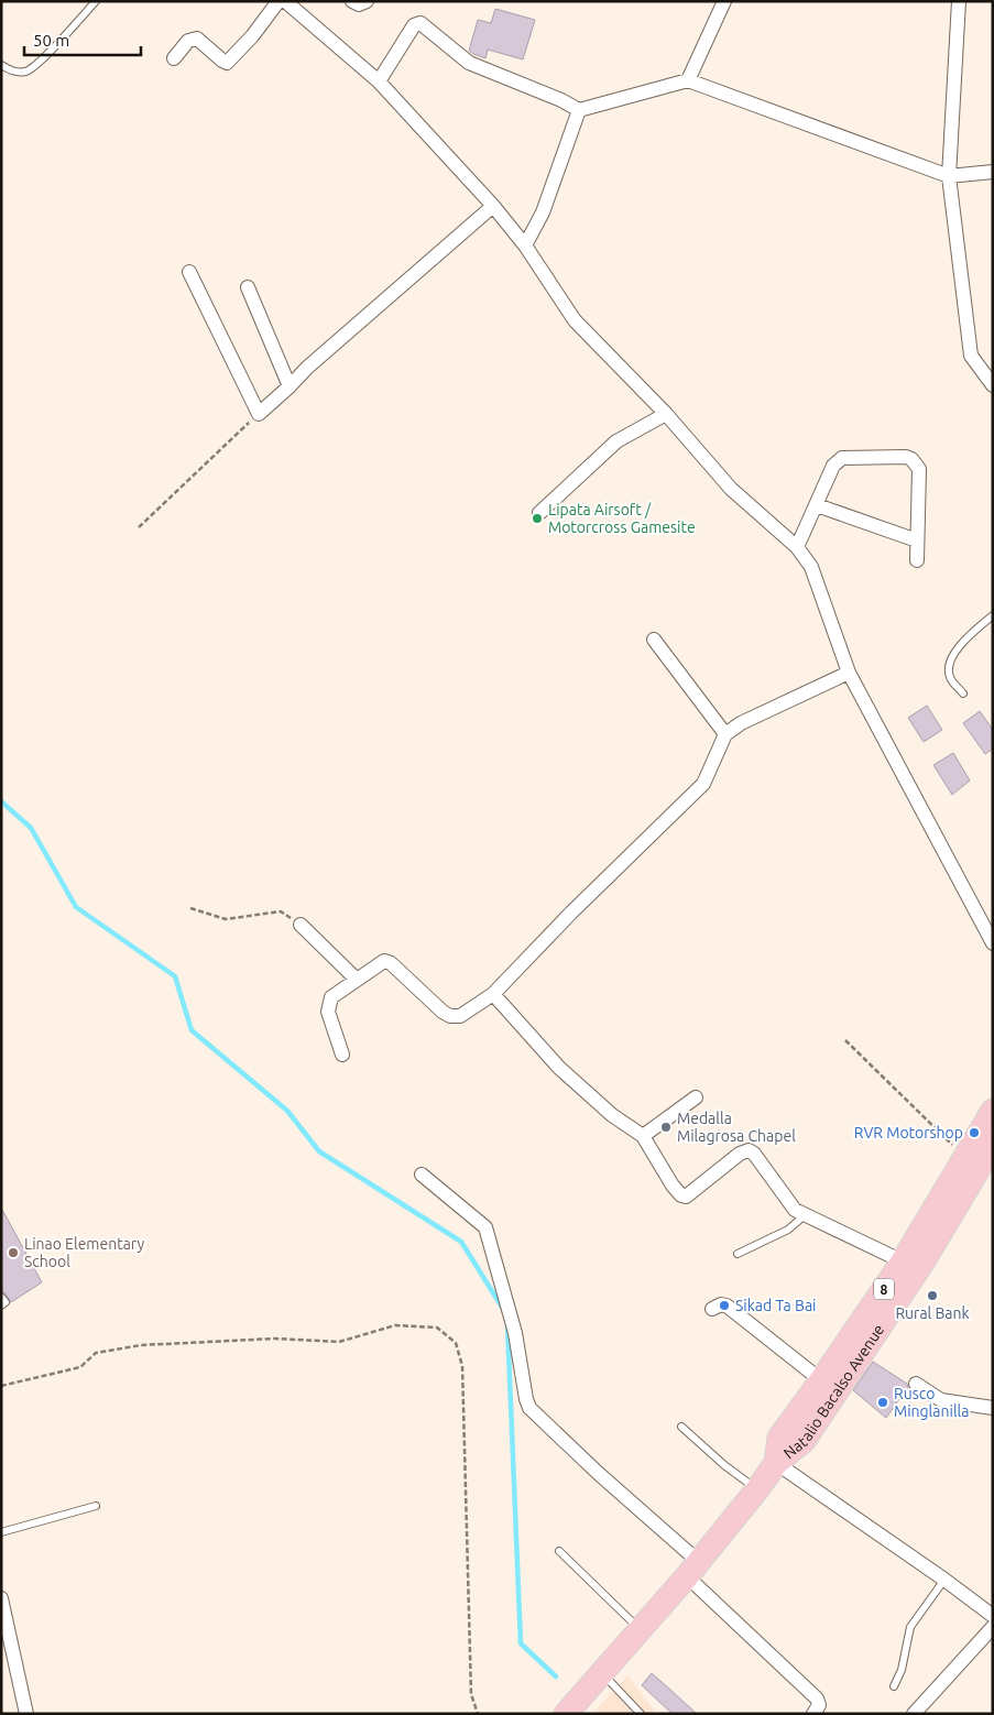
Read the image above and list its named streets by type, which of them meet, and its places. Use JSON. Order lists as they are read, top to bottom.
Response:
{
  "streets": {
    "highway": ["8", "Natalio Bacalso Avenue"]
  },
  "places": [
    "Lipata Airsoft / Motorcross Gamesite",
    "Medalla Milagrosa Chapel",
    "RVR Motorshop",
    "Linao Elementary School",
    "Rural Bank",
    "Sikad Ta Bai",
    "Rusco Minglanilla"
  ],
  "scale_bar": "50 m"
}
